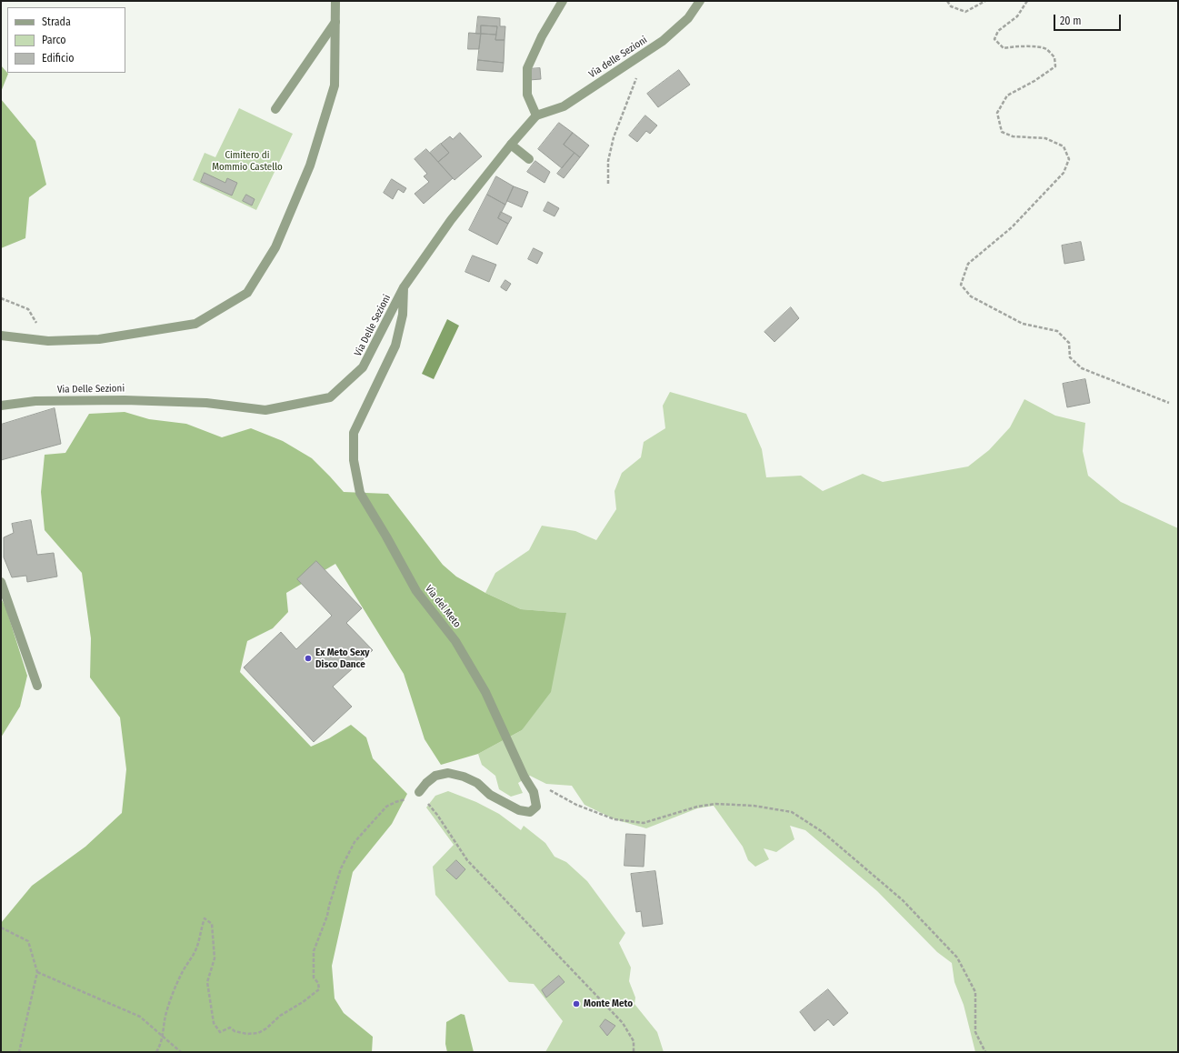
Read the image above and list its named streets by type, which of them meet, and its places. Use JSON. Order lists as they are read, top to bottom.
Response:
{
  "streets": {
    "street": ["Via delle Sezioni", "Via Delle Sezioni", "Via del Meto"]
  },
  "crossings": [
    ["Via delle Sezioni", "Via Delle Sezioni"],
    ["Via Delle Sezioni", "Via del Meto"]
  ],
  "parks": ["Cimitero di Mommio Castello"],
  "places": ["Ex Meto Sexy Disco Dance", "Monte Meto"],
  "legend": ["Strada", "Parco", "Edificio"],
  "scale_bar": "20 m"
}
